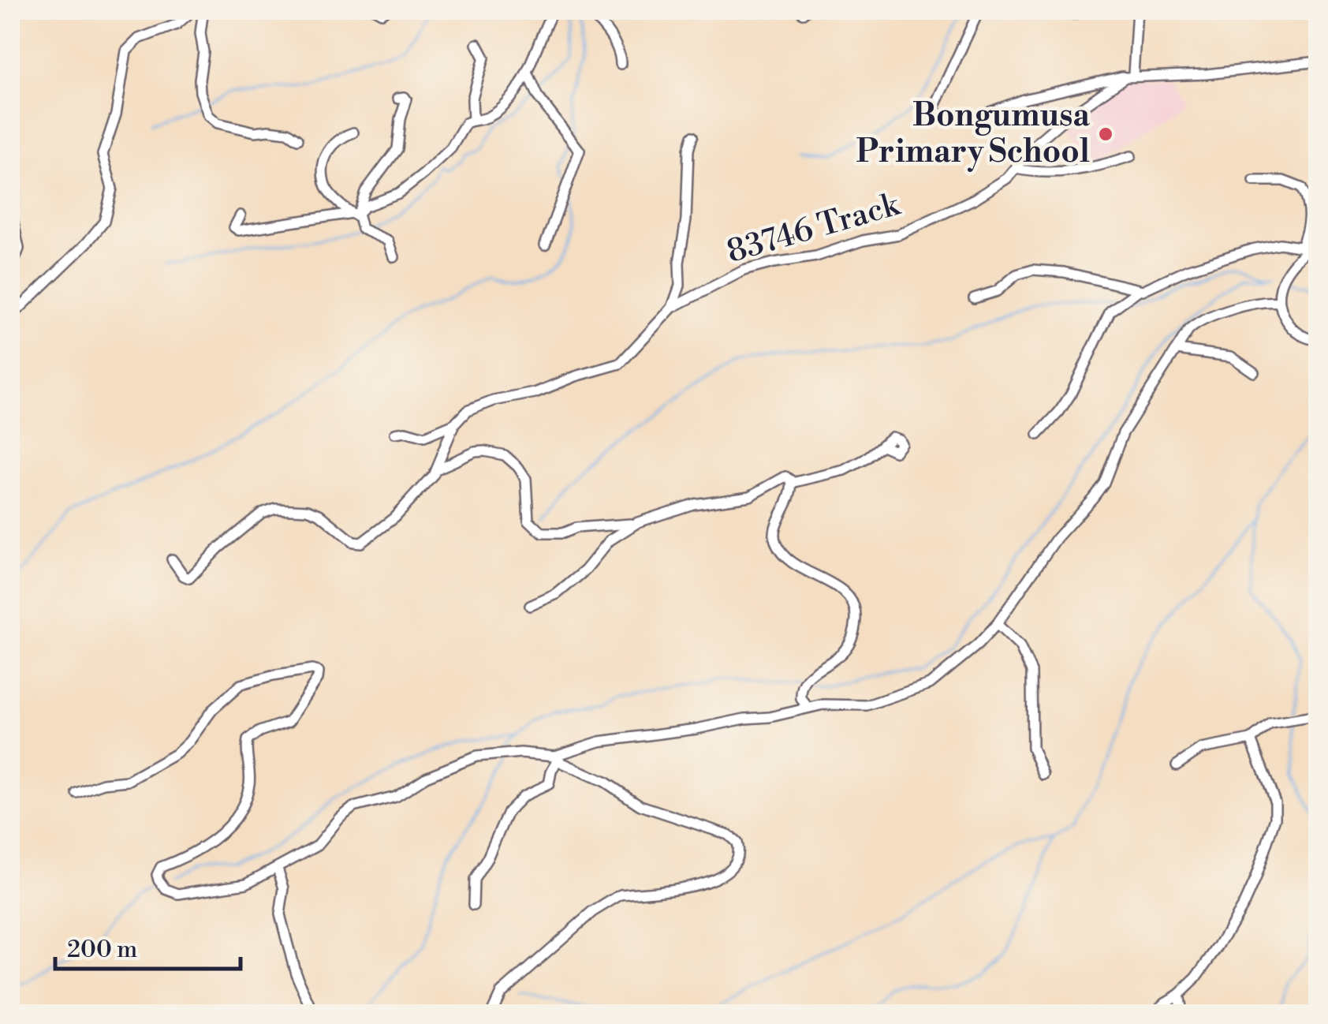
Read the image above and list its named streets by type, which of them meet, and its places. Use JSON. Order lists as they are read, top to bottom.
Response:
{
  "streets": {
    "street": ["83746 Track"]
  },
  "places": ["Bongumusa Primary School"],
  "scale_bar": "200 m"
}
